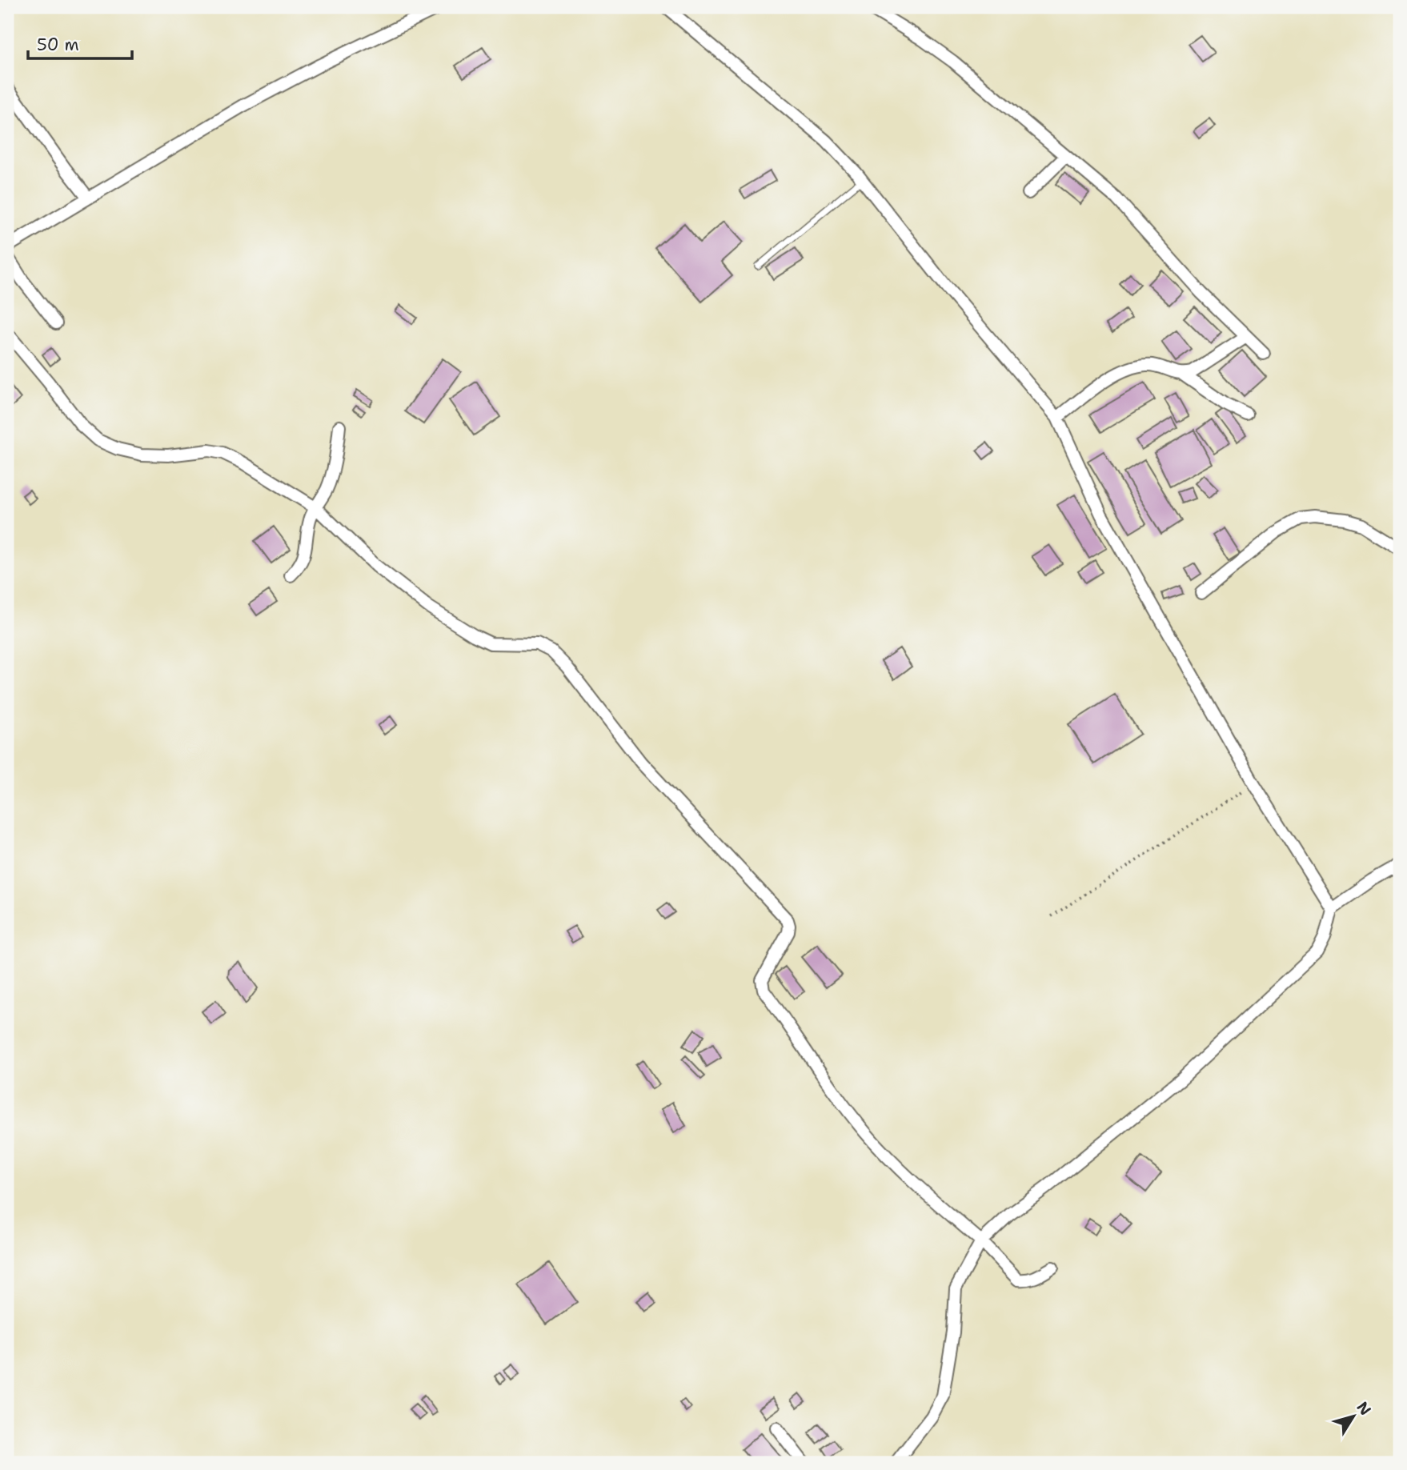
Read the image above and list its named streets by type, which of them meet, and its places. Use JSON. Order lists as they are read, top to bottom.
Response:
{
  "scale_bar": "50 m",
  "north": "top right"
}
